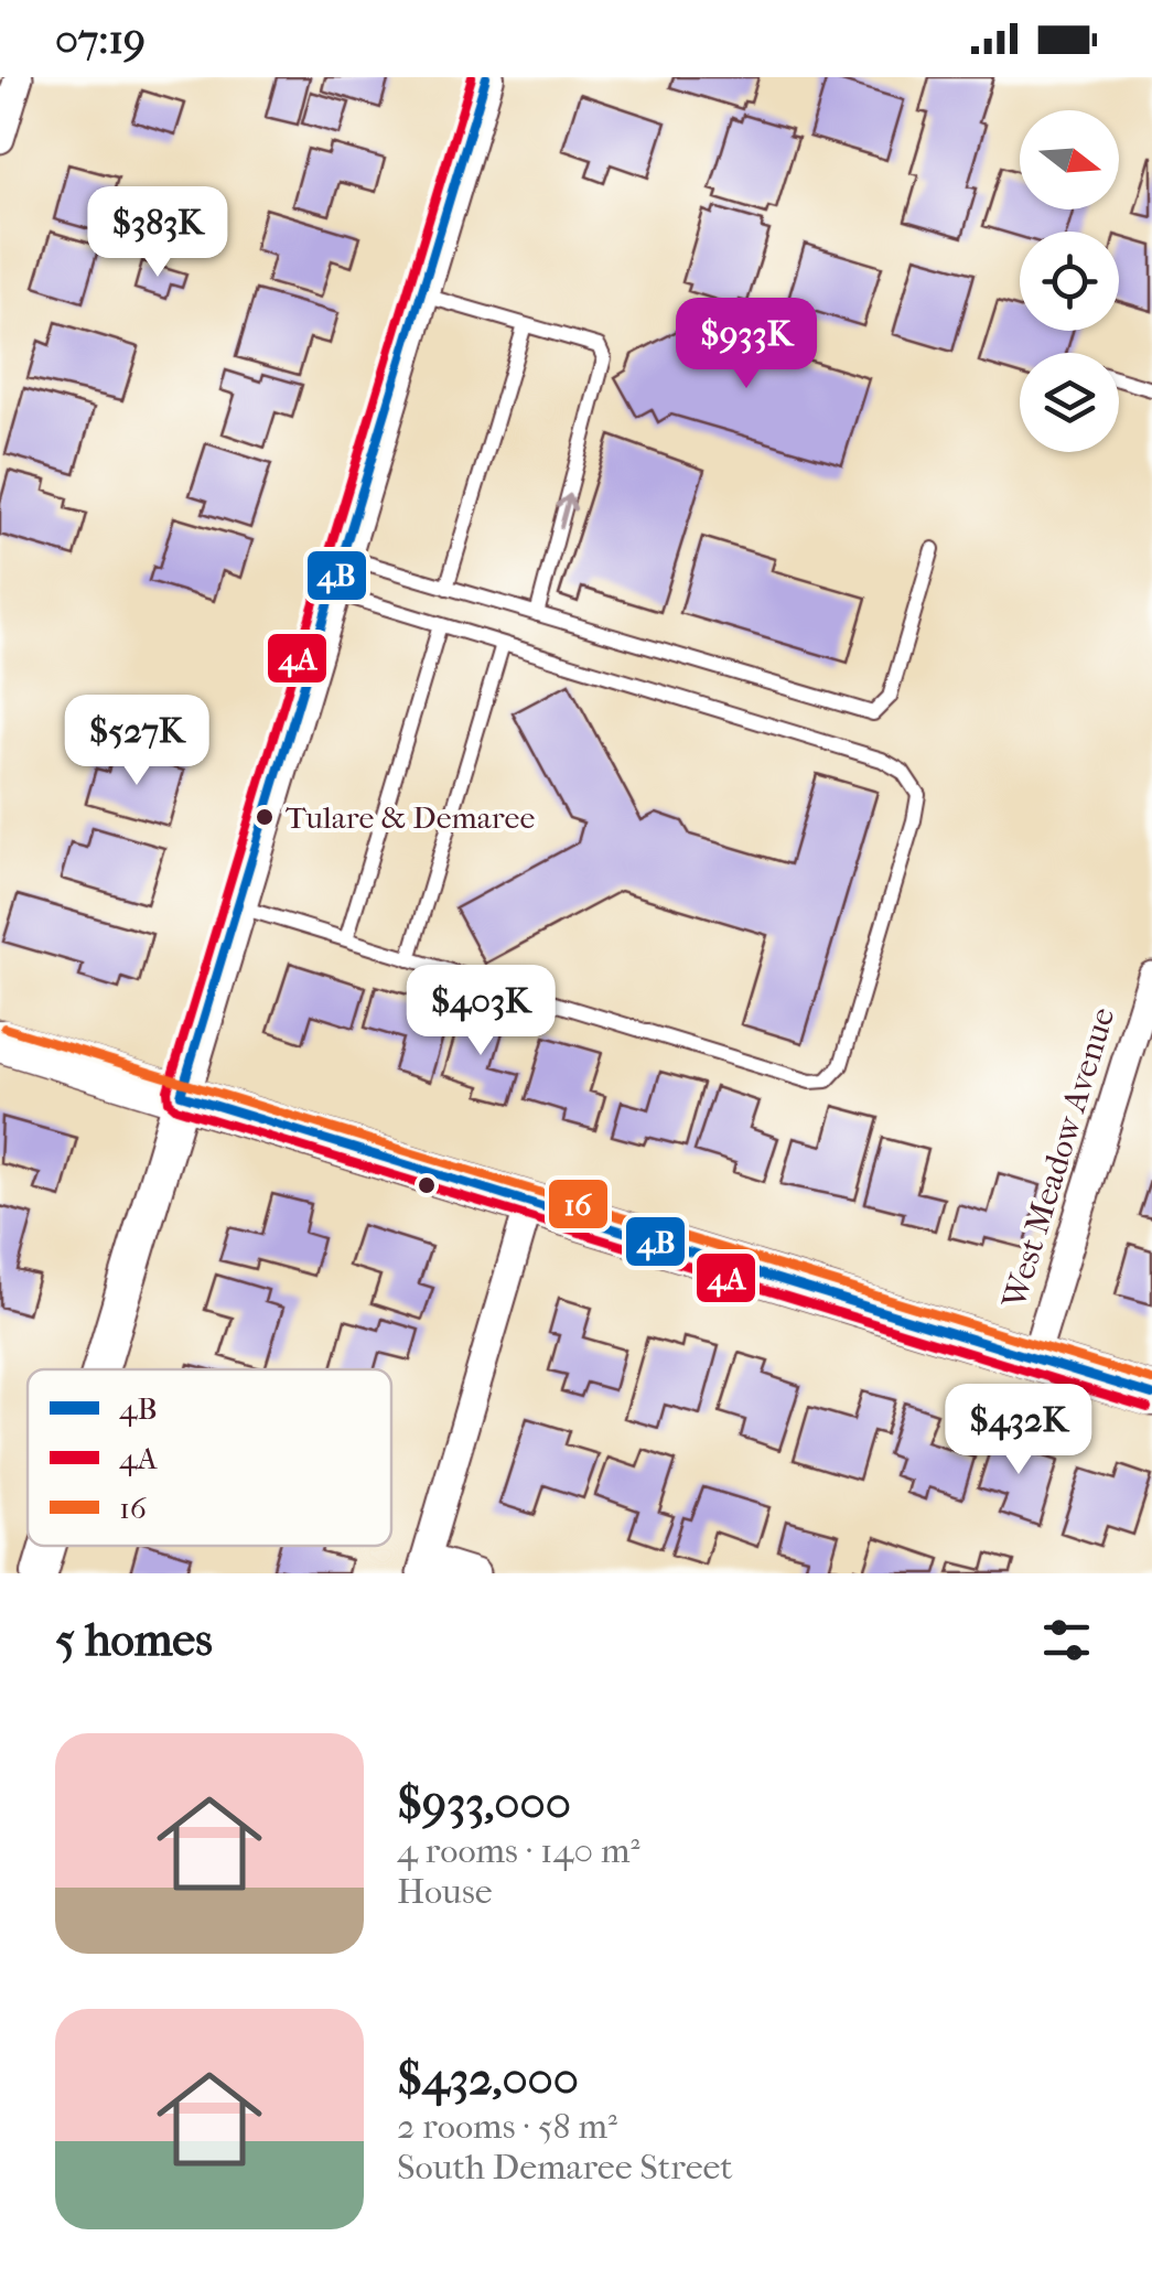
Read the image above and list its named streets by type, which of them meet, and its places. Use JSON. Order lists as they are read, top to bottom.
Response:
{
  "streets": {
    "street": ["West Meadow Avenue"]
  },
  "places": ["Tulare & Demaree"],
  "lines": ["transit line 4B", "transit line 4A", "transit line 16"],
  "legend": ["4B", "4A", "16"],
  "north": "right",
  "page": {
    "status": "07:19",
    "price": [
      "$383K",
      "$933K",
      "$527K",
      "$403K",
      "$432K"
    ],
    "heading": "5 homes",
    "list": [
      {
        "name": "$933,000",
        "note": "4 rooms · 140 m² · House"
      },
      {
        "name": "$432,000",
        "note": "2 rooms · 58 m² · South Demaree Street"
      }
    ]
  }
}
